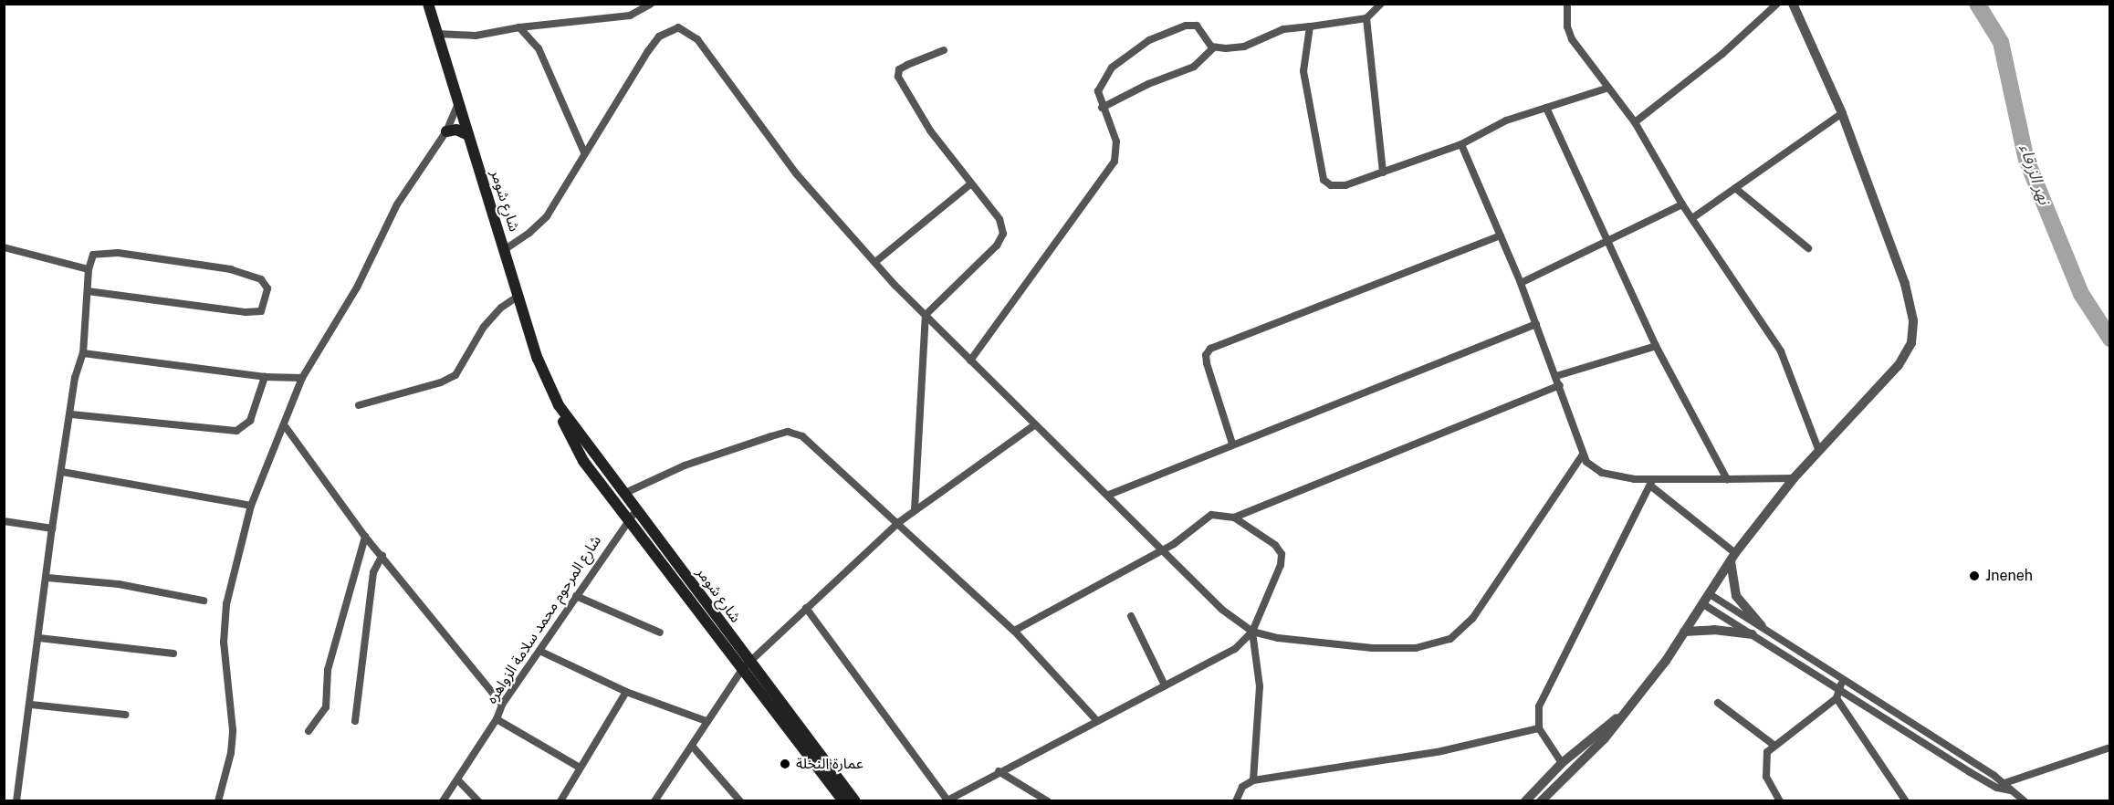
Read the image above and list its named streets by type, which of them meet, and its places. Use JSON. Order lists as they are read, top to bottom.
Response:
{
  "streets": {
    "main road": ["شارع شومر"],
    "street": ["شارع المرحوم محمد سلامة الزواهره"]
  },
  "crossings": [
    ["شارع شومر", "شارع المرحوم محمد سلامة الزواهره"]
  ],
  "water": ["نهر الزرقاء"],
  "places": ["Jneneh", "عمارة النخلة"]
}
